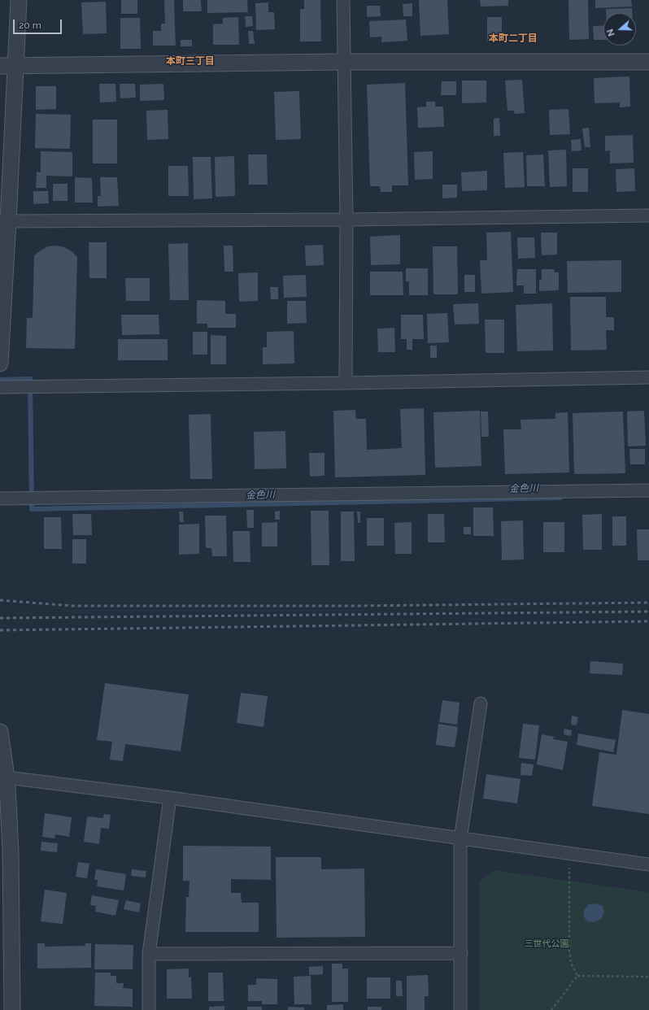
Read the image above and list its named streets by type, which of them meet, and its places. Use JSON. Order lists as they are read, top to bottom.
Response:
{
  "districts": ["本町二丁目", "本町三丁目"],
  "water": ["金色川"],
  "parks": ["三世代公園"],
  "scale_bar": "20 m",
  "north": "left"
}
